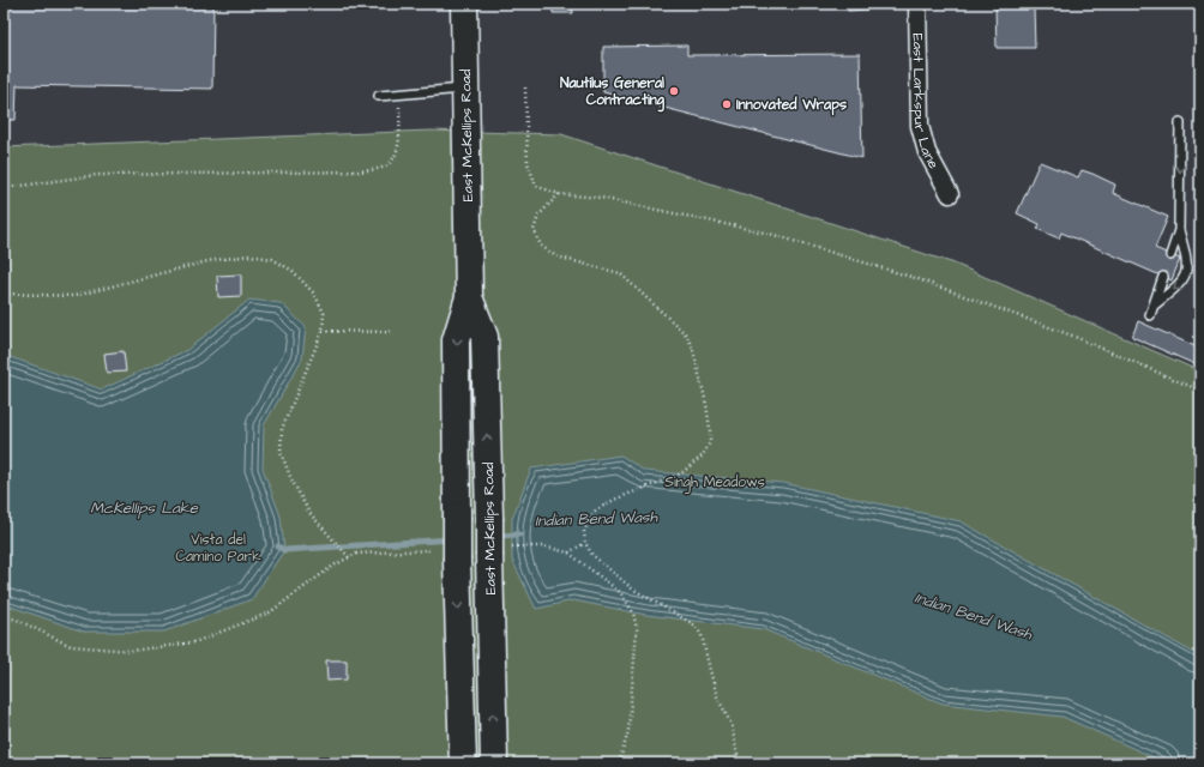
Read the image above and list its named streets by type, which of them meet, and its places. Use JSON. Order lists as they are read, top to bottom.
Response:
{
  "streets": {
    "main road": ["East McKellips Road"],
    "street": ["East Larkspur Lane"]
  },
  "water": ["McKellips Lake", "Indian Bend Wash"],
  "parks": ["Singh Meadows", "Vista del Camino Park"],
  "places": ["Nautilus General Contracting", "Innovated Wraps"]
}
